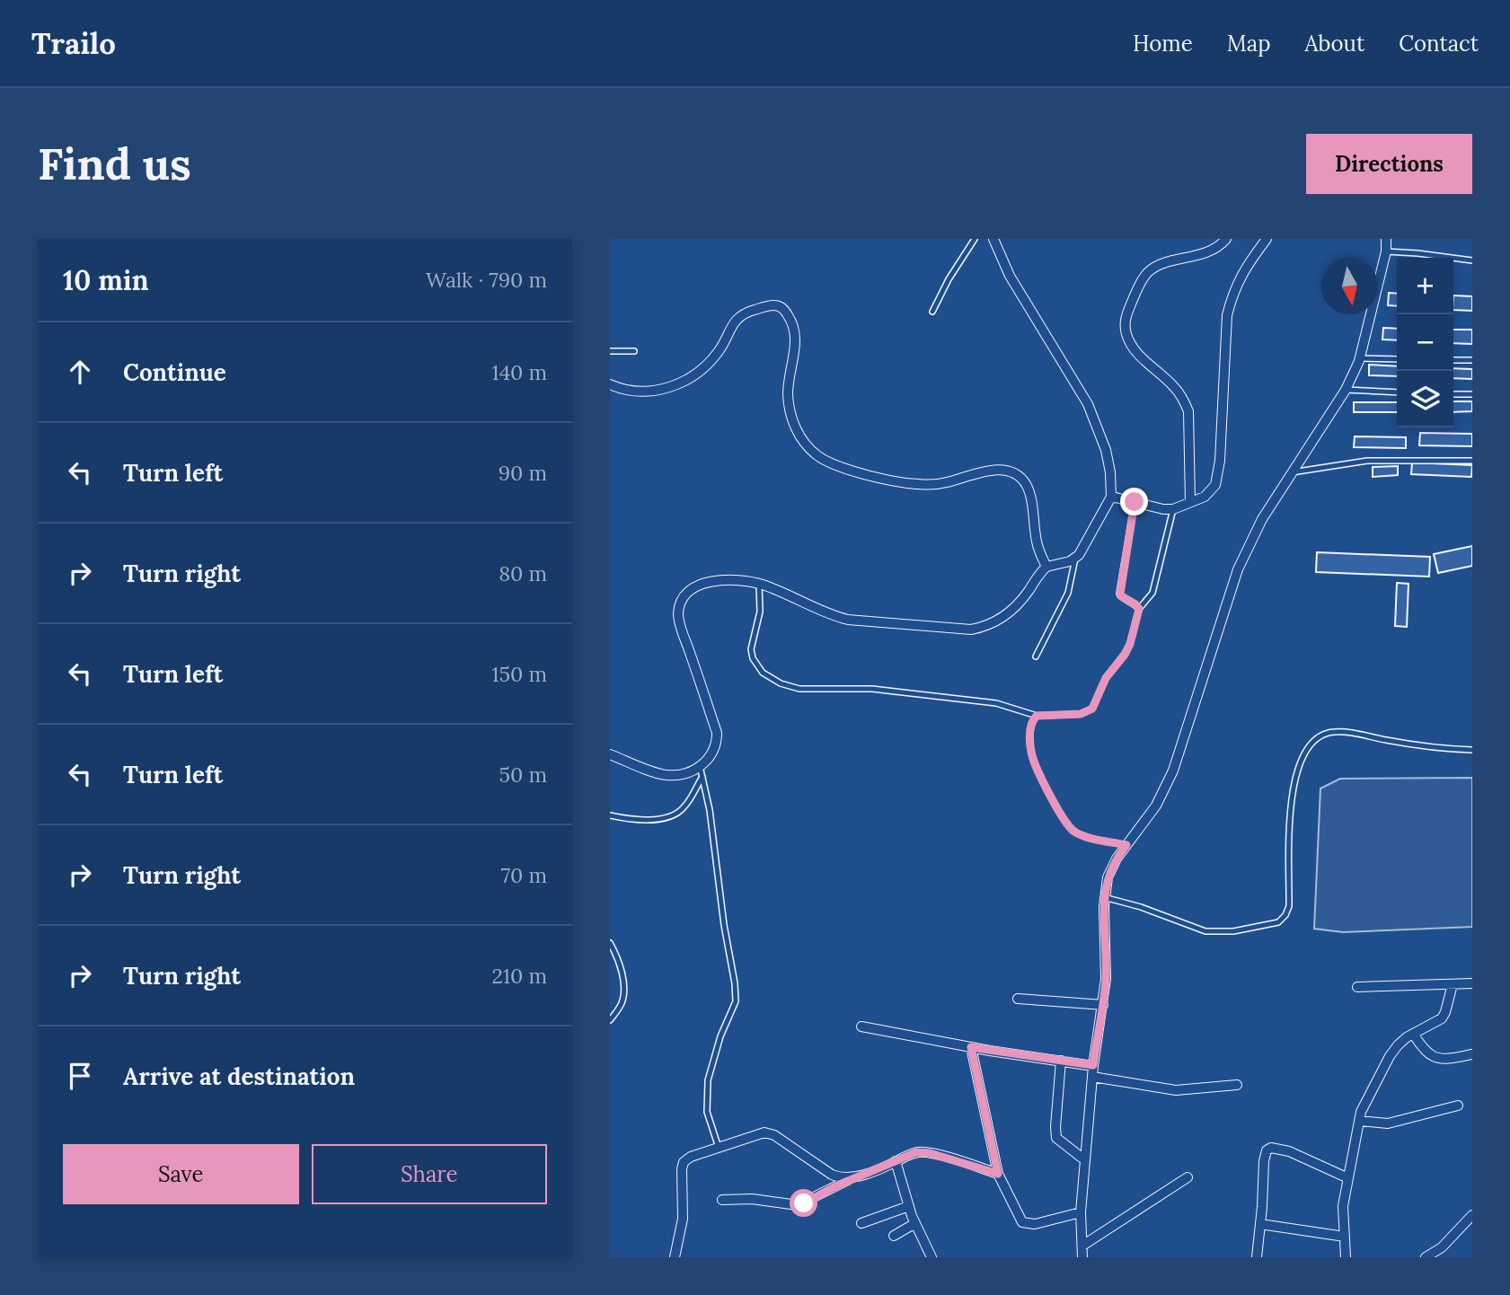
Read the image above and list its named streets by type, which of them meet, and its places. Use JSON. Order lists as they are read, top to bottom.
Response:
{
  "north": "bottom",
  "page": {
    "header": "Trailo",
    "nav": [
      "Home",
      "Map",
      "About",
      "Contact"
    ],
    "buttons": [
      "Directions",
      ["Save", "Share"]
    ],
    "title": "Find us",
    "heading": ["10 min", "Walk · 790 m"],
    "map_buttons": ["+", "−"],
    "list": [
      ["Continue", "140 m"],
      ["Turn left", "90 m"],
      ["Turn right", "80 m"],
      ["Turn left", "150 m"],
      ["Turn left", "50 m"],
      ["Turn right", "70 m"],
      ["Turn right", "210 m"],
      "Arrive at destination"
    ]
  }
}
